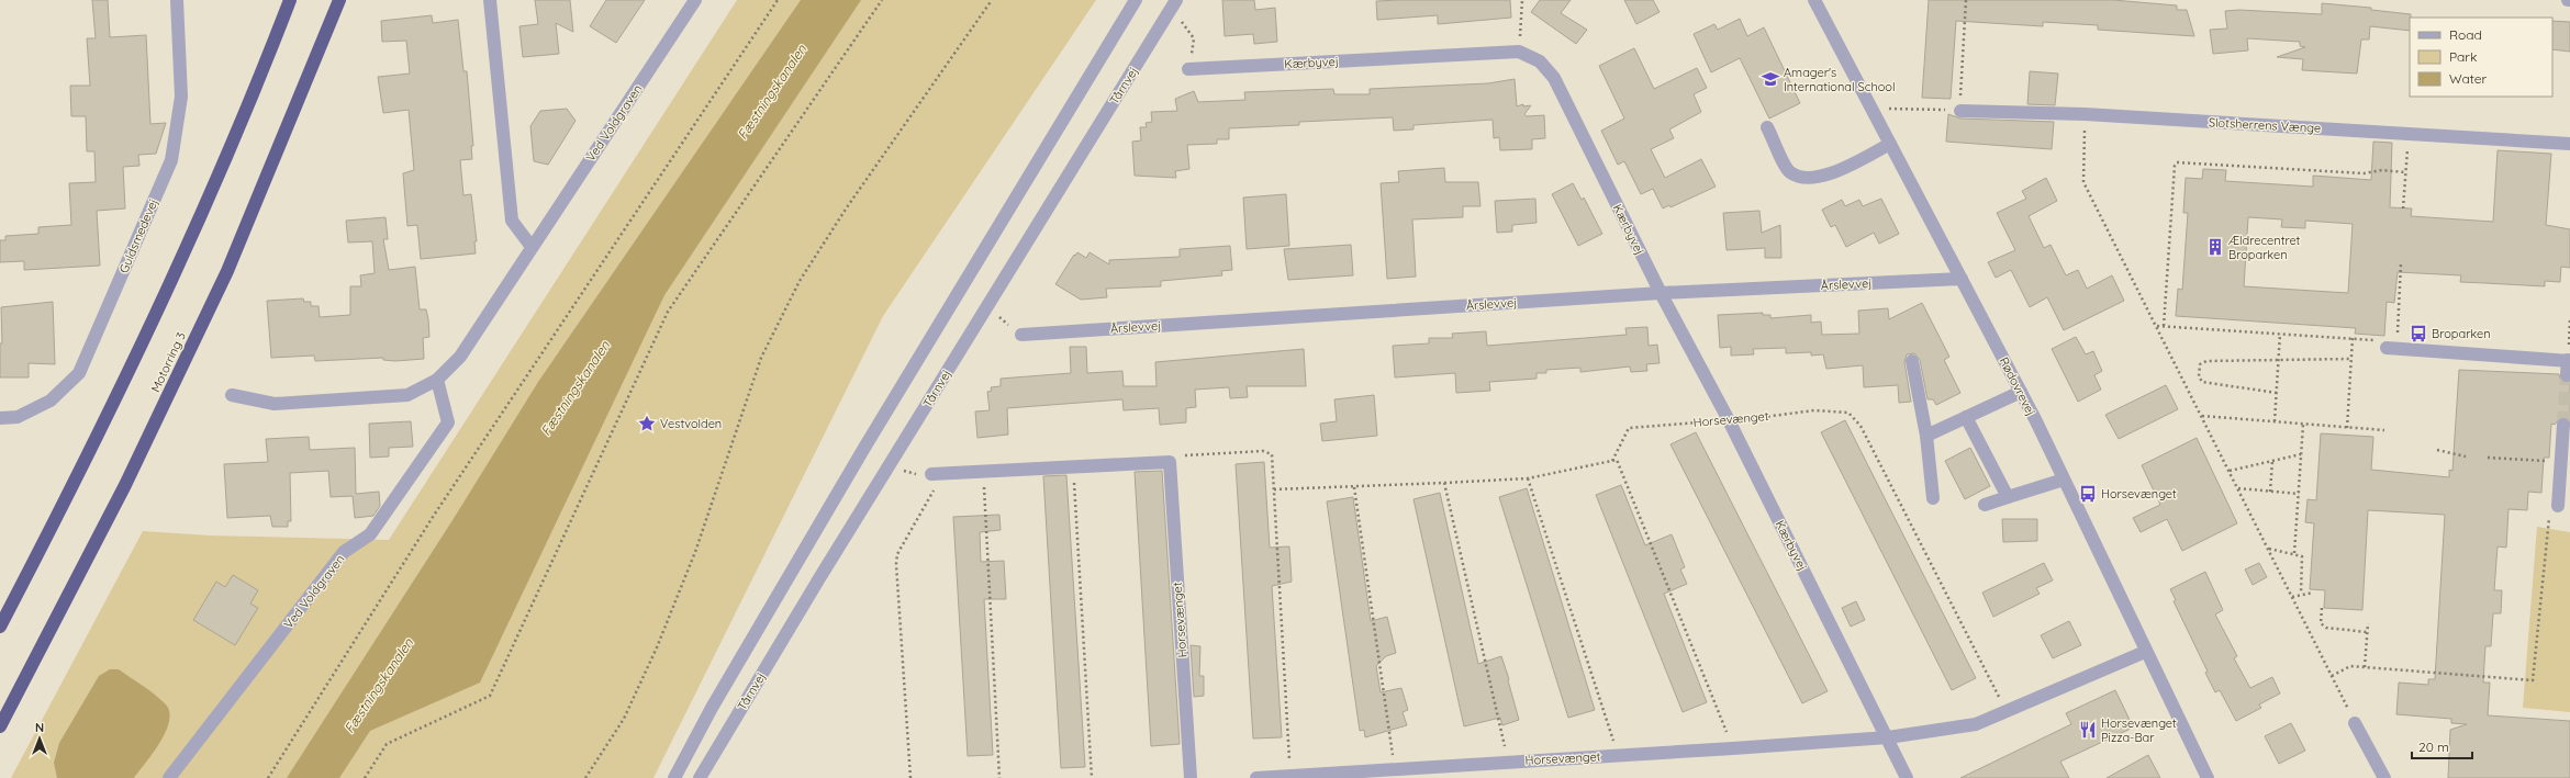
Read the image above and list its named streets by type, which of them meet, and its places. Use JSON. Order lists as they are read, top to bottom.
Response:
{
  "streets": {
    "highway": ["Motorring 3"],
    "street": [
      "Kærbyvej",
      "Tårnvej",
      "Ved Voldgraven",
      "Slotsherrens Vænge",
      "Guldsmedevej",
      "Årslevvej",
      "Rødovrevej",
      "Horsevænget"
    ]
  },
  "crossings": [
    ["Kærbyvej", "Årslevvej"],
    ["Kærbyvej", "Horsevænget"],
    ["Årslevvej", "Rødovrevej"],
    ["Rødovrevej", "Horsevænget"]
  ],
  "water": ["Fæstningskanalen"],
  "places": {
    "school or university": ["Amager's International School"],
    "building": ["Ældrecentret Broparken"],
    "bus stop": ["Broparken", "Horsevænget"],
    "place": ["Vestvolden"],
    "restaurant": ["Horsevænget Pizza-Bar"]
  },
  "legend": ["Road", "Park", "Water"],
  "scale_bar": "20 m",
  "north": "top"
}
